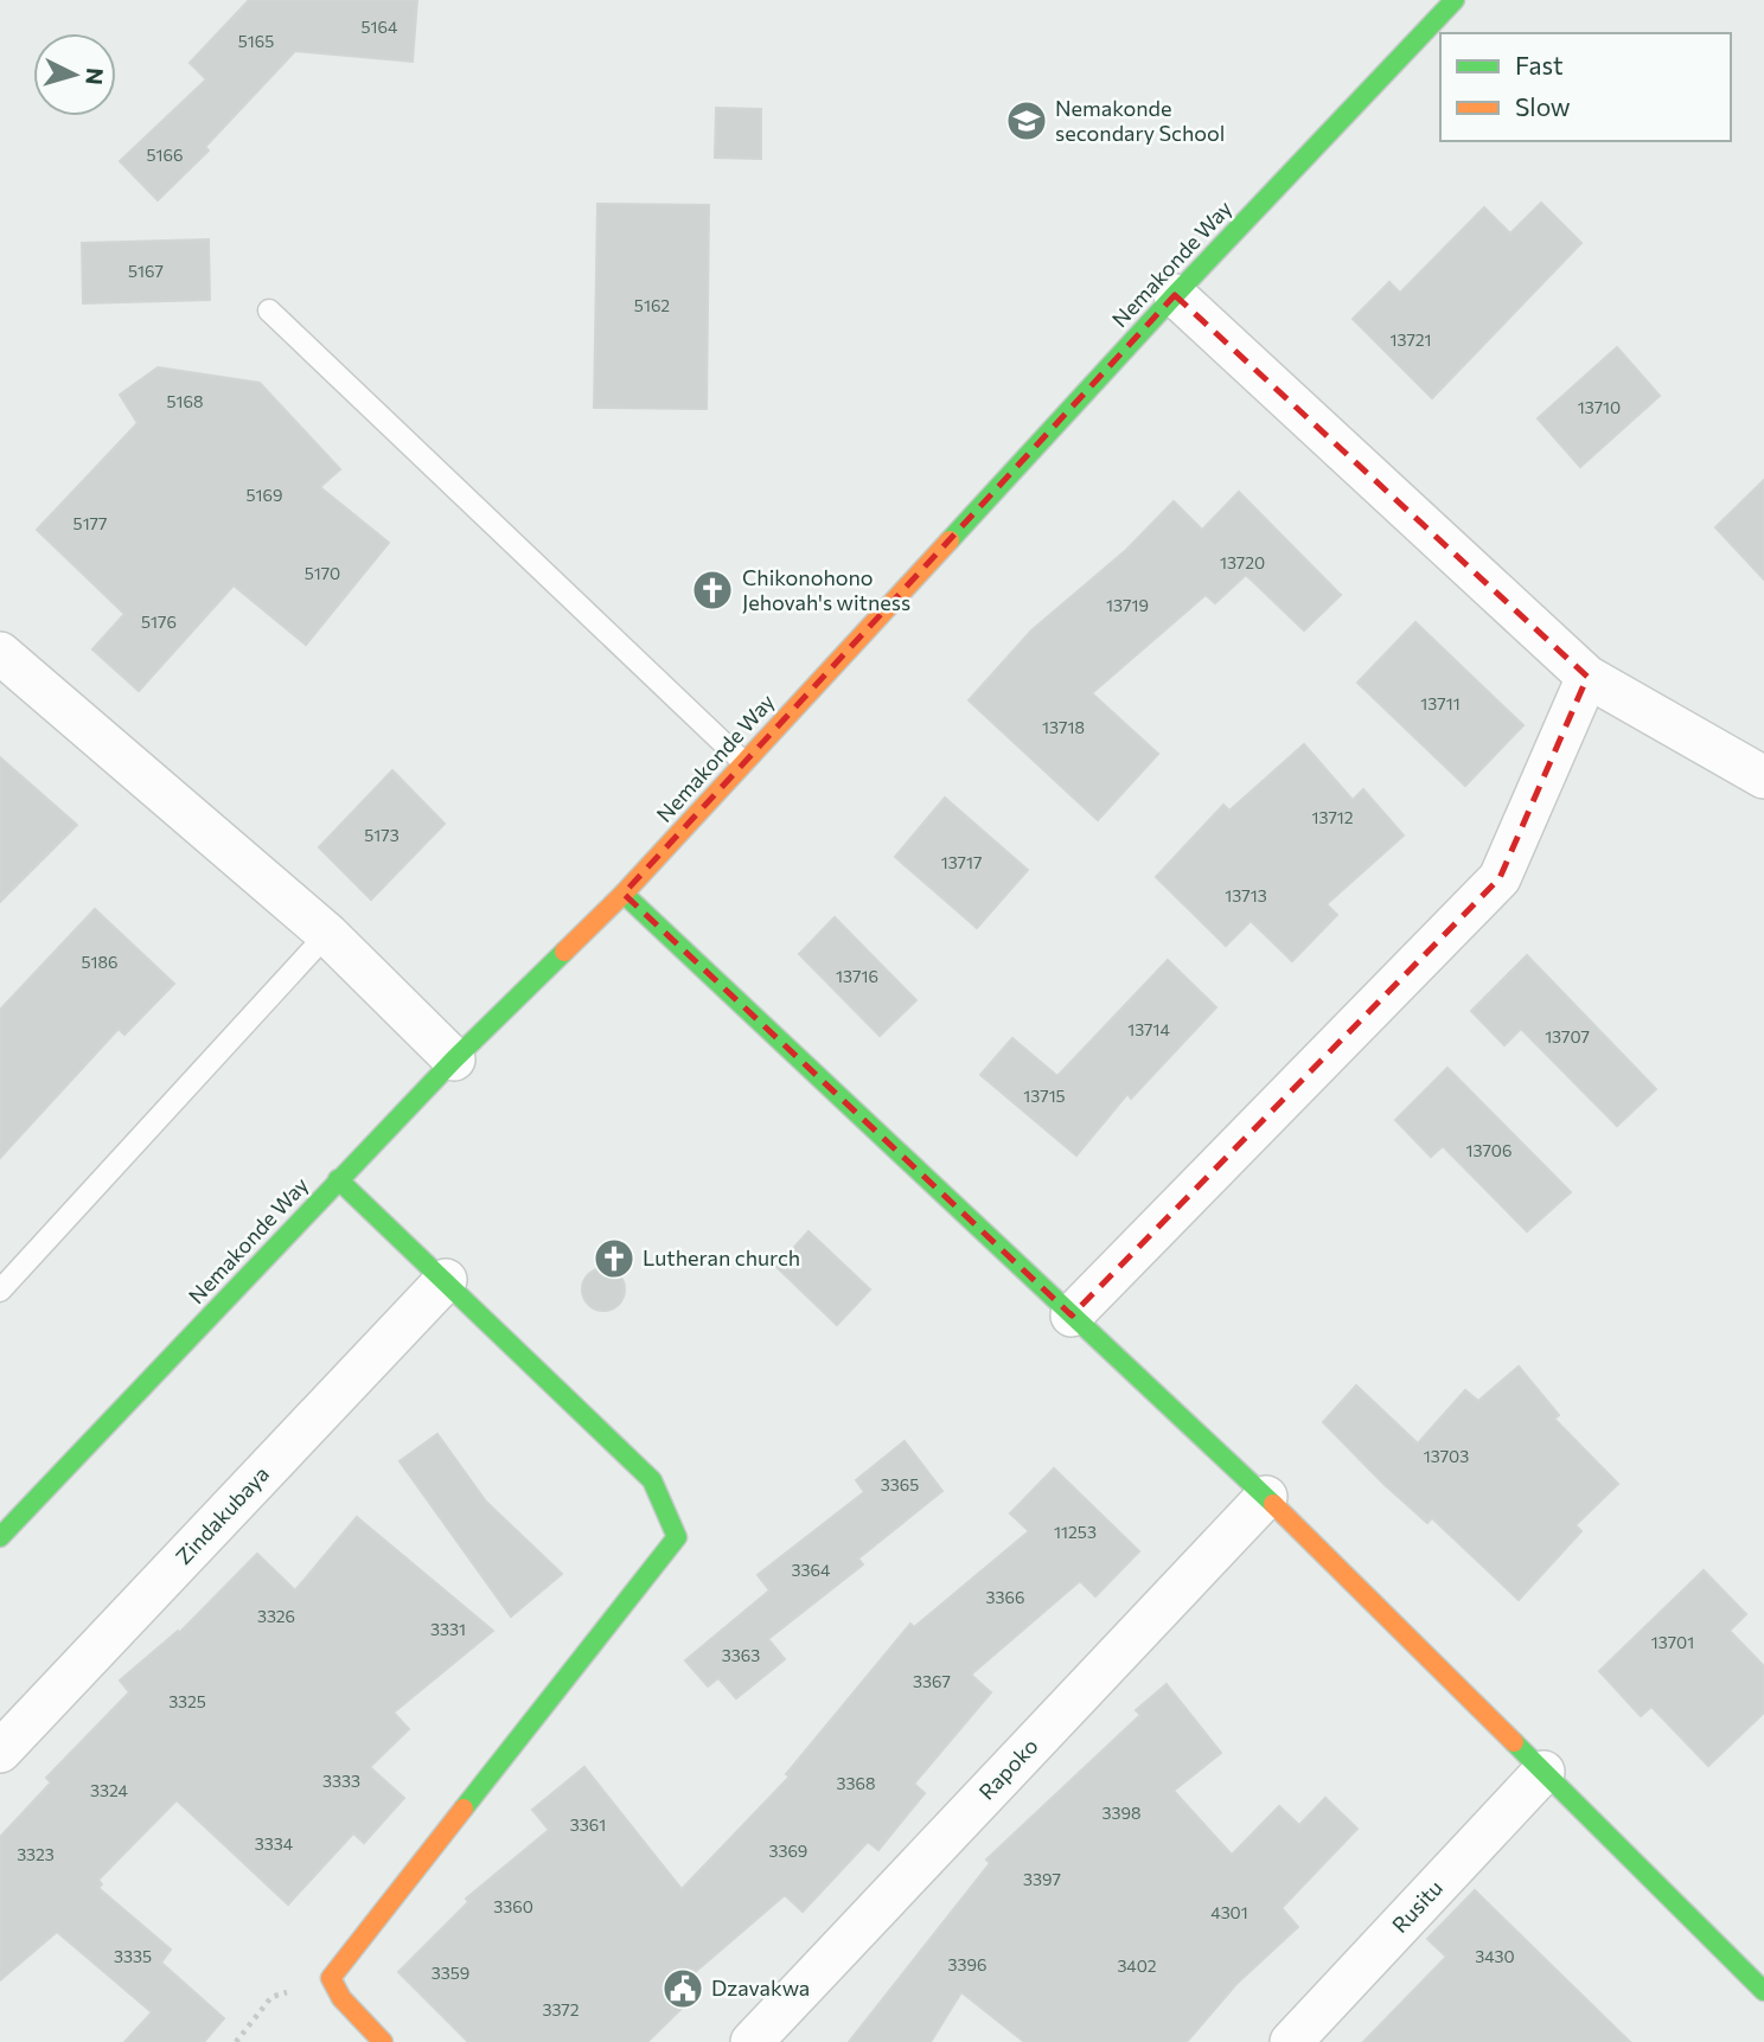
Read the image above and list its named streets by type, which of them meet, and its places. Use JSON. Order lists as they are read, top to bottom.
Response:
{
  "streets": {
    "street": [
      "Nemakonde Way",
      "Zindakubaya",
      "Rapoko",
      "Rusitu"
    ]
  },
  "places": {
    "school or university": ["Nemakonde secondary School"],
    "church": ["Chikonohono Jehovah's witness", "Lutheran church"],
    "public building": ["Dzavakwa"]
  },
  "house_numbers": [
    "5164",
    "5165",
    "5166",
    "5167",
    "5162",
    "13721",
    "5168",
    "13710",
    "5169",
    "5177",
    "13720",
    "5170",
    "13719",
    "5176",
    "13711",
    "13718",
    "13712",
    "5173",
    "13717",
    "13713",
    "5186",
    "13716",
    "13714",
    "13707",
    "13715",
    "13706",
    "13703",
    "3365",
    "11253",
    "3364",
    "3366",
    "3326",
    "3331",
    "13701",
    "3363",
    "3367",
    "3325",
    "3333",
    "3368",
    "3324",
    "3398",
    "3361",
    "3334",
    "3369",
    "3323",
    "3397",
    "3360",
    "4301",
    "3335",
    "3430",
    "3396",
    "3402",
    "3359",
    "3372"
  ],
  "legend": ["Fast", "Slow"],
  "north": "right"
}
